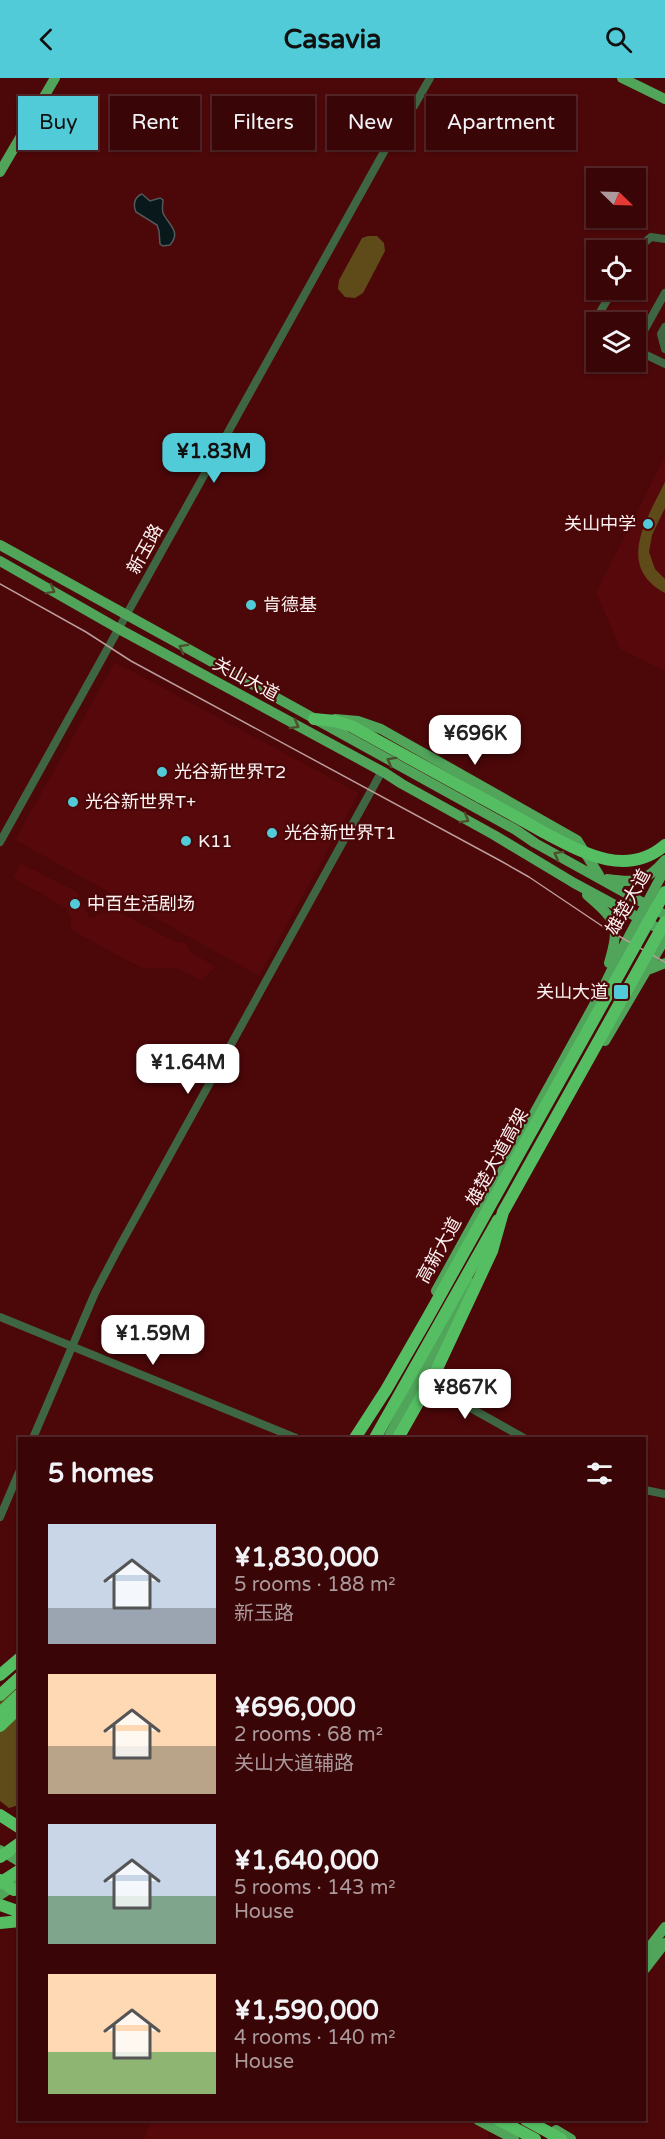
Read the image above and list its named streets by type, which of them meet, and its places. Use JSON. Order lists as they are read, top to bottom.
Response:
{
  "streets": {
    "highway": ["雄楚大道高架"],
    "main road": ["关山大道", "雄楚大道", "高新大道"],
    "street": ["新玉路"]
  },
  "crossings": [
    ["新玉路", "关山大道"],
    ["关山大道", "雄楚大道"],
    ["雄楚大道", "高新大道"]
  ],
  "places": {
    "other": [
      "关山中学",
      "肯德基",
      "光谷新世界T2",
      "光谷新世界T+",
      "光谷新世界T1",
      "K11",
      "中百生活剧场"
    ],
    "transit": ["关山大道"]
  },
  "north": "bottom right",
  "page": {
    "header": "Casavia",
    "chip": [
      "Buy",
      "Rent",
      "Filters",
      "New",
      "Apartment"
    ],
    "price": [
      "¥1.83M",
      "¥696K",
      "¥1.64M",
      "¥1.59M",
      "¥867K"
    ],
    "heading": "5 homes",
    "list": [
      {
        "name": "¥1,830,000",
        "note": "5 rooms · 188 m² · 新玉路"
      },
      {
        "name": "¥696,000",
        "note": "2 rooms · 68 m² · 关山大道辅路"
      },
      {
        "name": "¥1,640,000",
        "note": "5 rooms · 143 m² · House"
      },
      {
        "name": "¥1,590,000",
        "note": "4 rooms · 140 m² · House"
      }
    ]
  }
}
